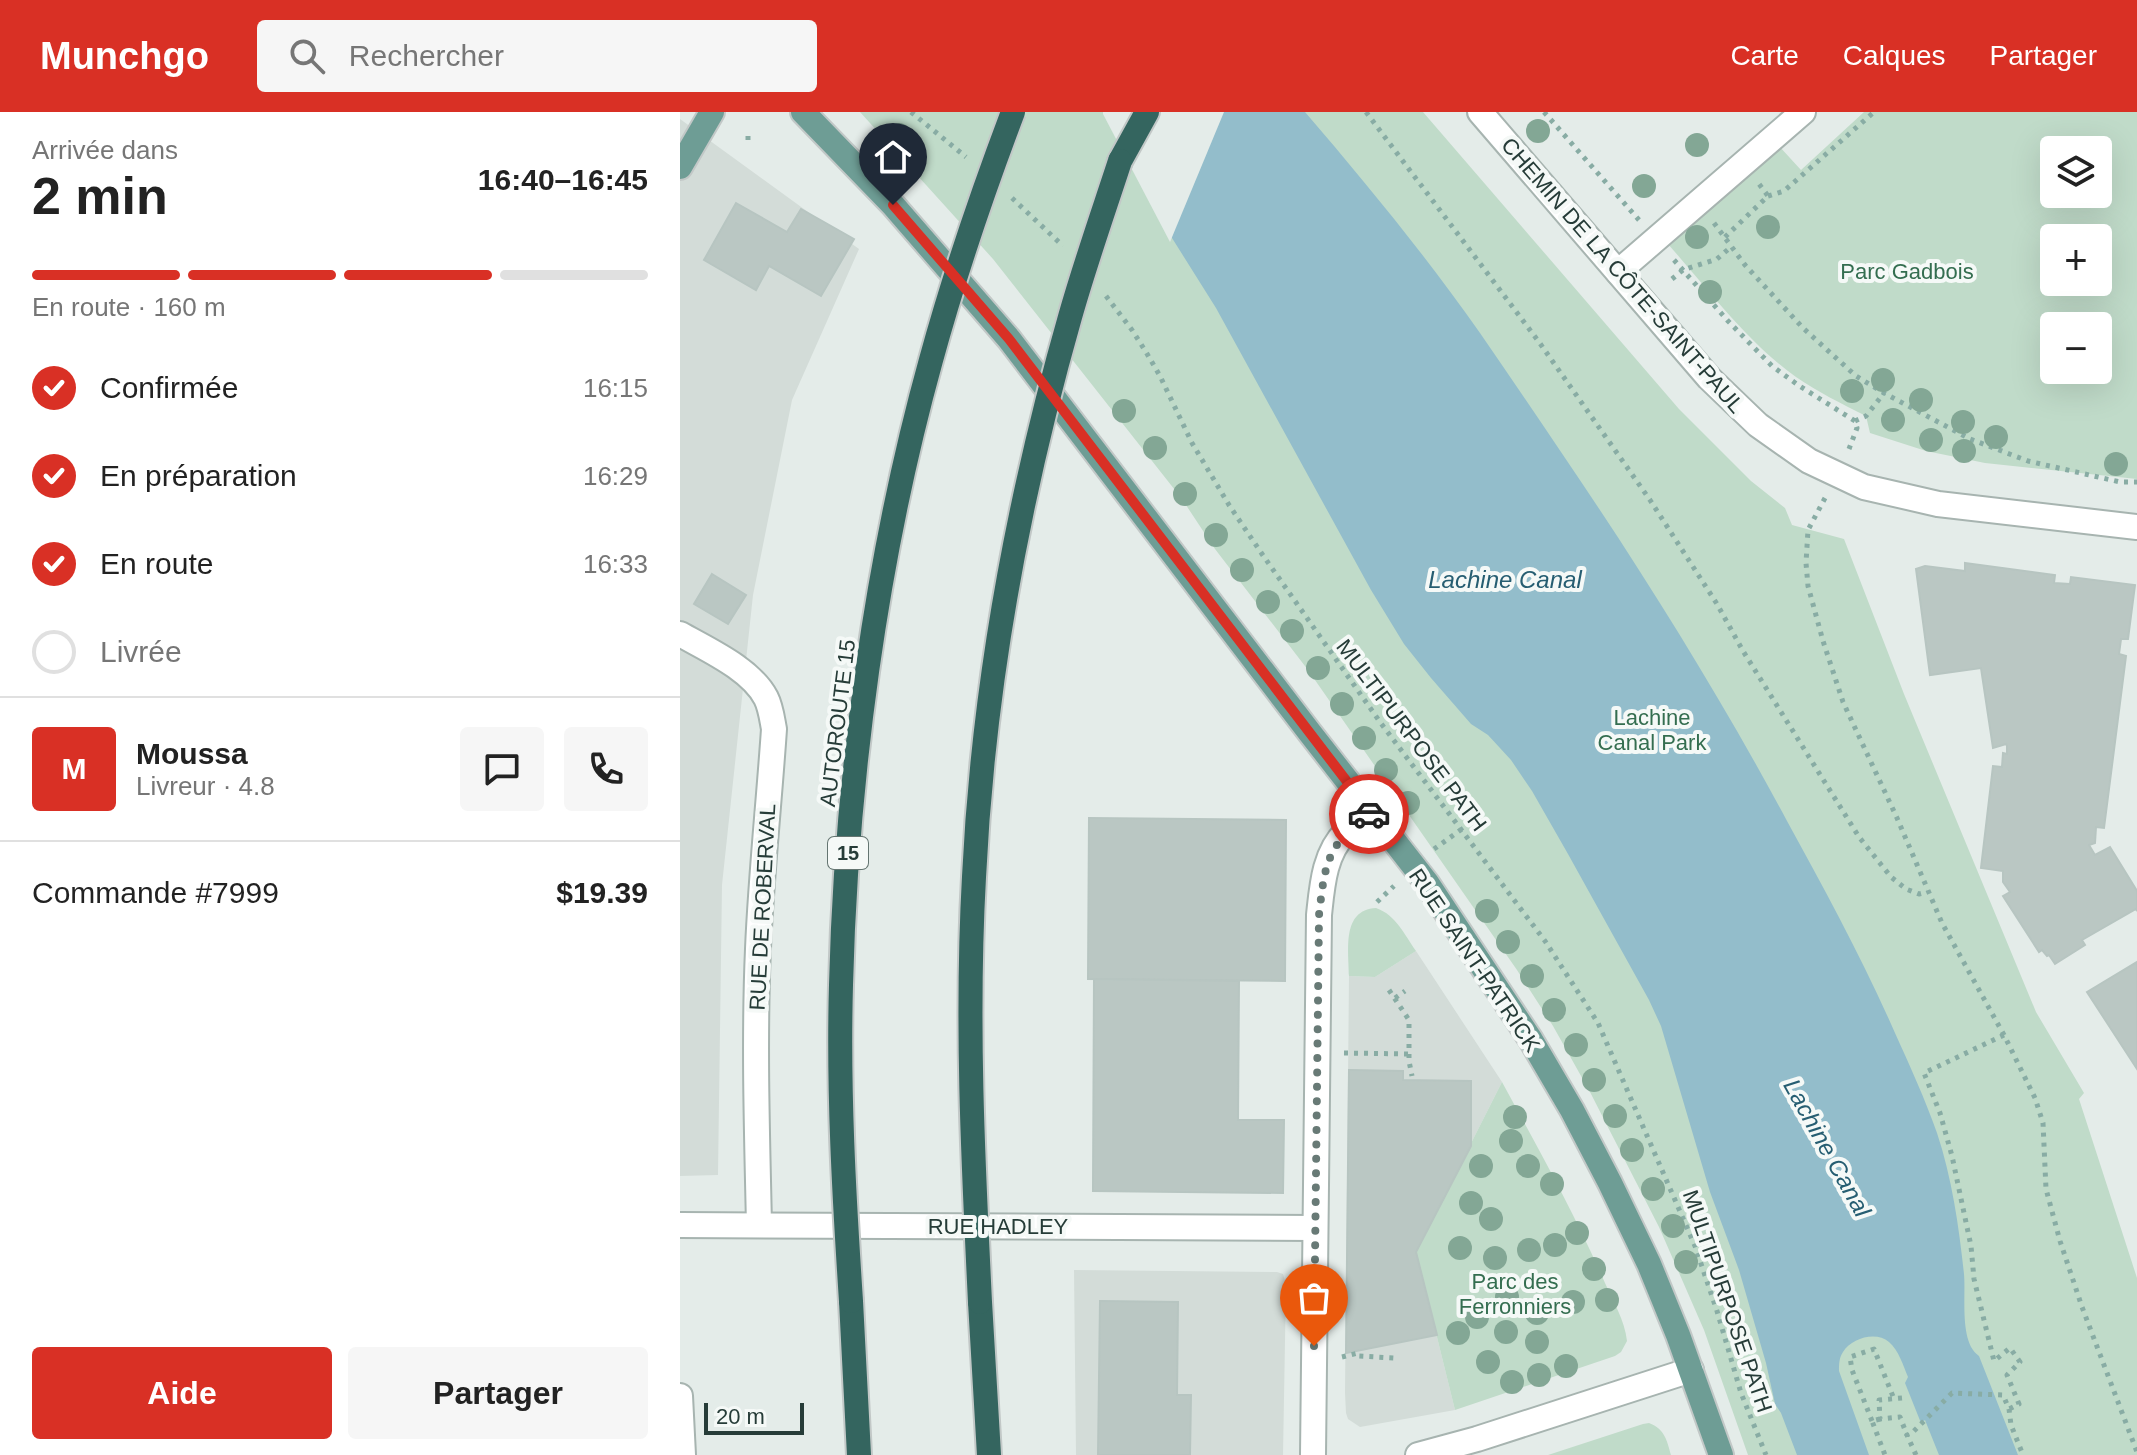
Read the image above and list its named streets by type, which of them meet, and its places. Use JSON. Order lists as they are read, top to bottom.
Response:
{
  "streets": {
    "highway": ["AUTOROUTE 15", "15"],
    "main road": ["RUE SAINT-PATRICK"],
    "street": ["CHEMIN DE LA CÔTE-SAINT-PAUL", "RUE DE ROBERVAL", "RUE HADLEY"],
    "path": ["MULTIPURPOSE PATH"]
  },
  "crossings": [
    ["RUE DE ROBERVAL", "RUE HADLEY"]
  ],
  "water": ["Lachine Canal"],
  "parks": ["Parc Gadbois", "Lachine Canal Park", "Parc des Ferronniers"],
  "scale_bar": "20 m",
  "page": {
    "header": "Munchgo",
    "search": "Rechercher",
    "nav": ["Carte", "Calques", "Partager"],
    "heading": ["2 min", "Arrivée dans", "16:40–16:45"],
    "panel": [
      "Moussa",
      "Livreur · 4.8",
      "Commande #7999",
      "$19.39"
    ],
    "map_buttons": ["+", "−"],
    "bar": "En route · 160 m",
    "list": [
      ["Confirmée", "16:15"],
      ["En préparation", "16:29"],
      ["En route", "16:33"],
      "Livrée"
    ],
    "round": "M",
    "buttons": ["Aide", "Partager"],
    "scale": "20 m"
  }
}
